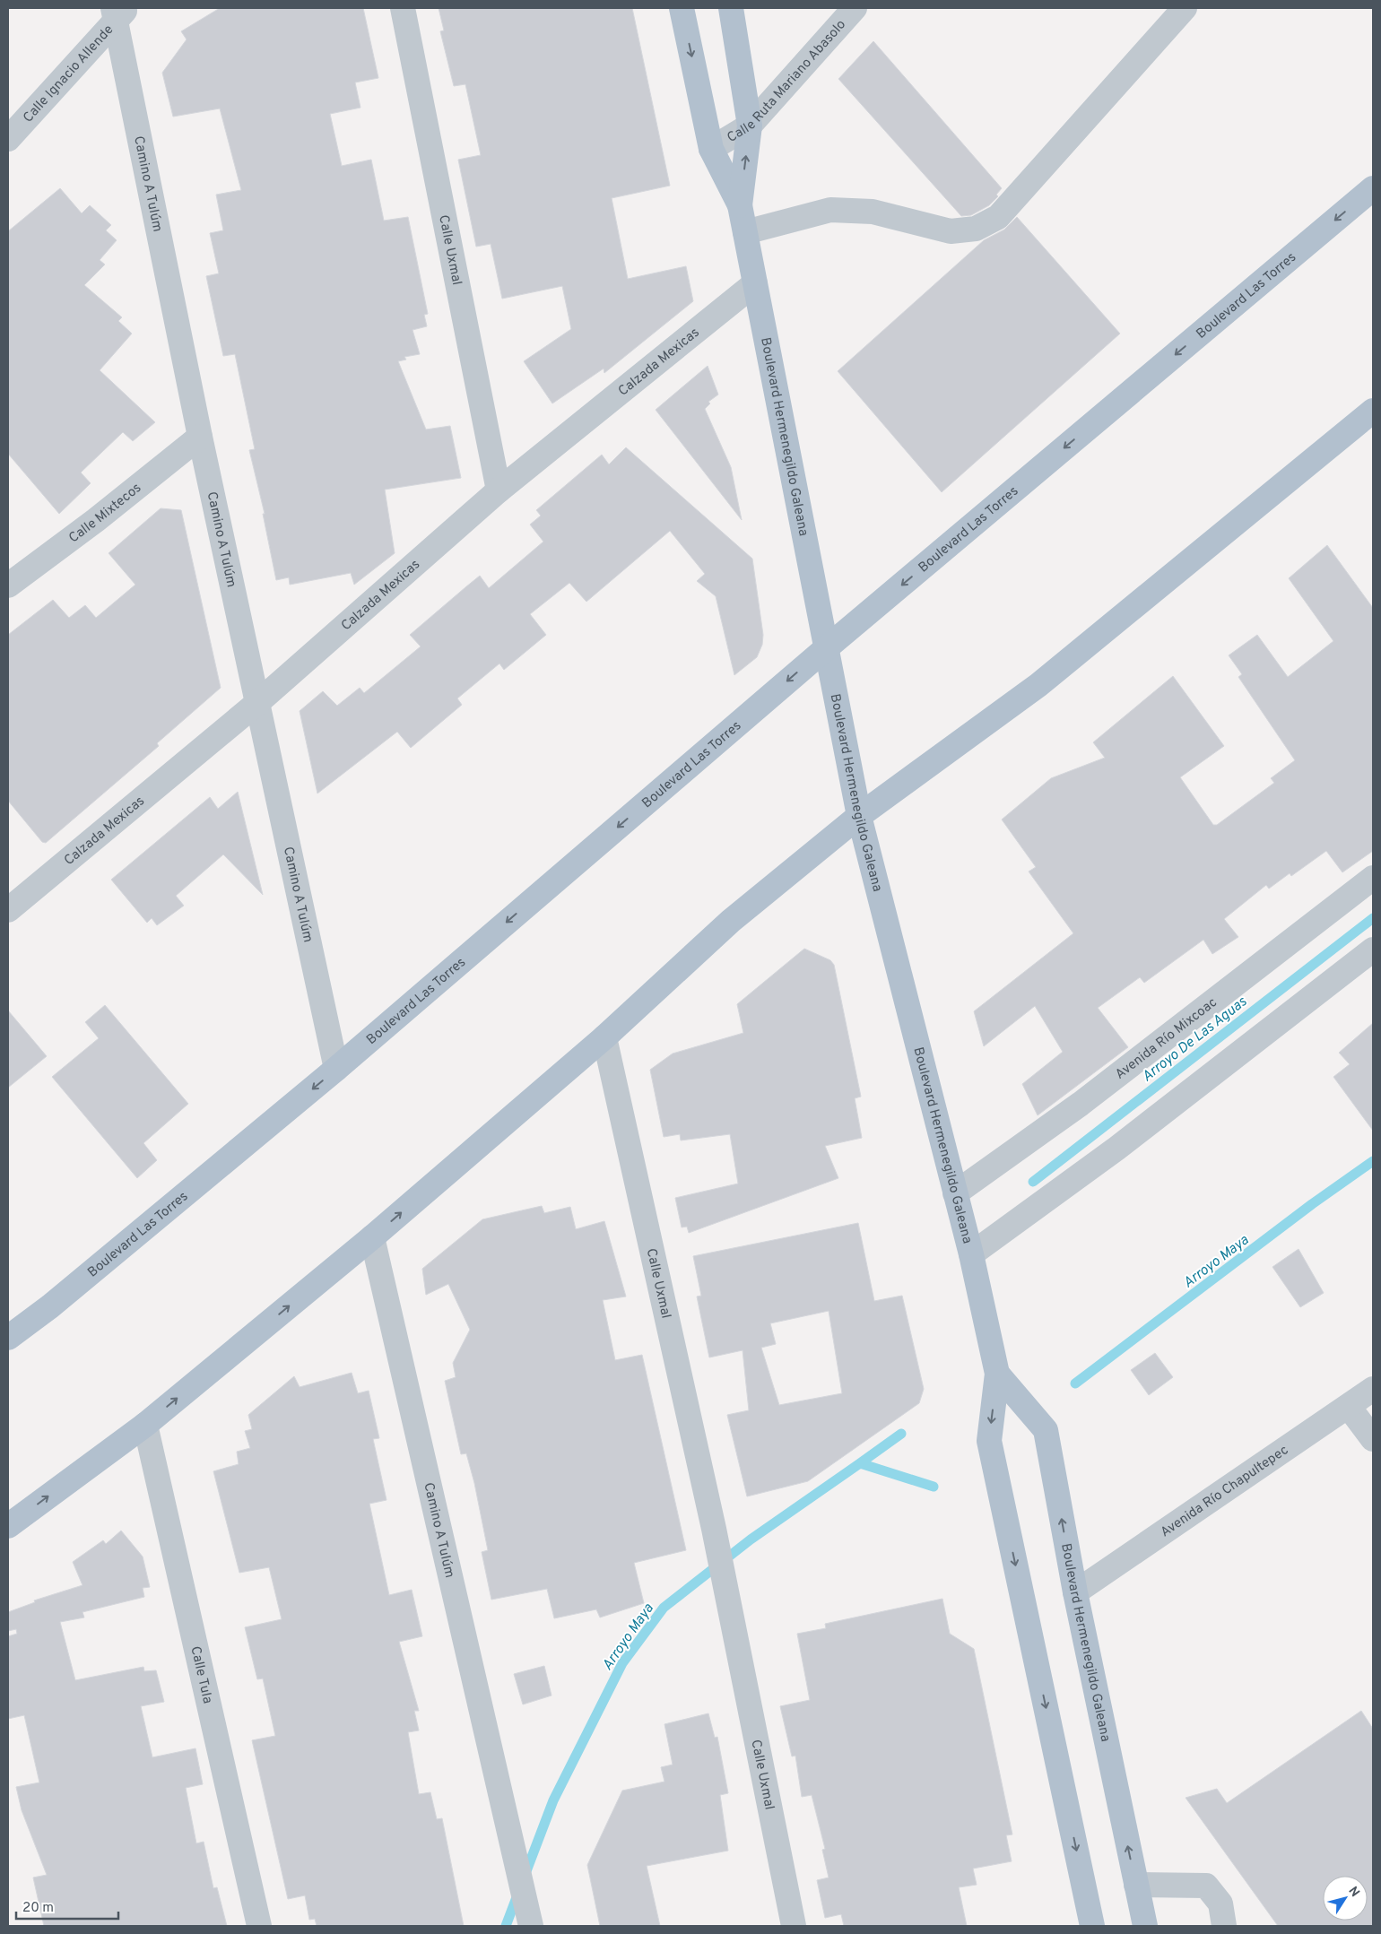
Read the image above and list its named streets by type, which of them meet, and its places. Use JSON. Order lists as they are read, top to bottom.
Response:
{
  "streets": {
    "main road": ["Boulevard Las Torres", "Boulevard Hermenegildo Galeana"],
    "street": [
      "Calle Ignacio Allende",
      "Calle Ruta Mariano Abasolo",
      "Camino A Tulúm",
      "Calle Uxmal",
      "Calzada Mexicas",
      "Calle Mixtecos",
      "Avenida Río Mixcoac",
      "Avenida Río Chapultepec",
      "Calle Tula"
    ]
  },
  "crossings": [
    ["Calle Ignacio Allende", "Camino A Tulúm"],
    ["Calle Ruta Mariano Abasolo", "Boulevard Hermenegildo Galeana"],
    ["Camino A Tulúm", "Boulevard Las Torres"],
    ["Camino A Tulúm", "Calzada Mexicas"],
    ["Camino A Tulúm", "Calle Mixtecos"],
    ["Calle Uxmal", "Calzada Mexicas"],
    ["Boulevard Las Torres", "Boulevard Hermenegildo Galeana"],
    ["Calzada Mexicas", "Boulevard Hermenegildo Galeana"],
    ["Boulevard Hermenegildo Galeana", "Avenida Río Mixcoac"],
    ["Boulevard Hermenegildo Galeana", "Avenida Río Chapultepec"]
  ],
  "water": ["Arroyo De Las Aguas", "Arroyo Maya"],
  "scale_bar": "20 m",
  "north": "top right"
}
